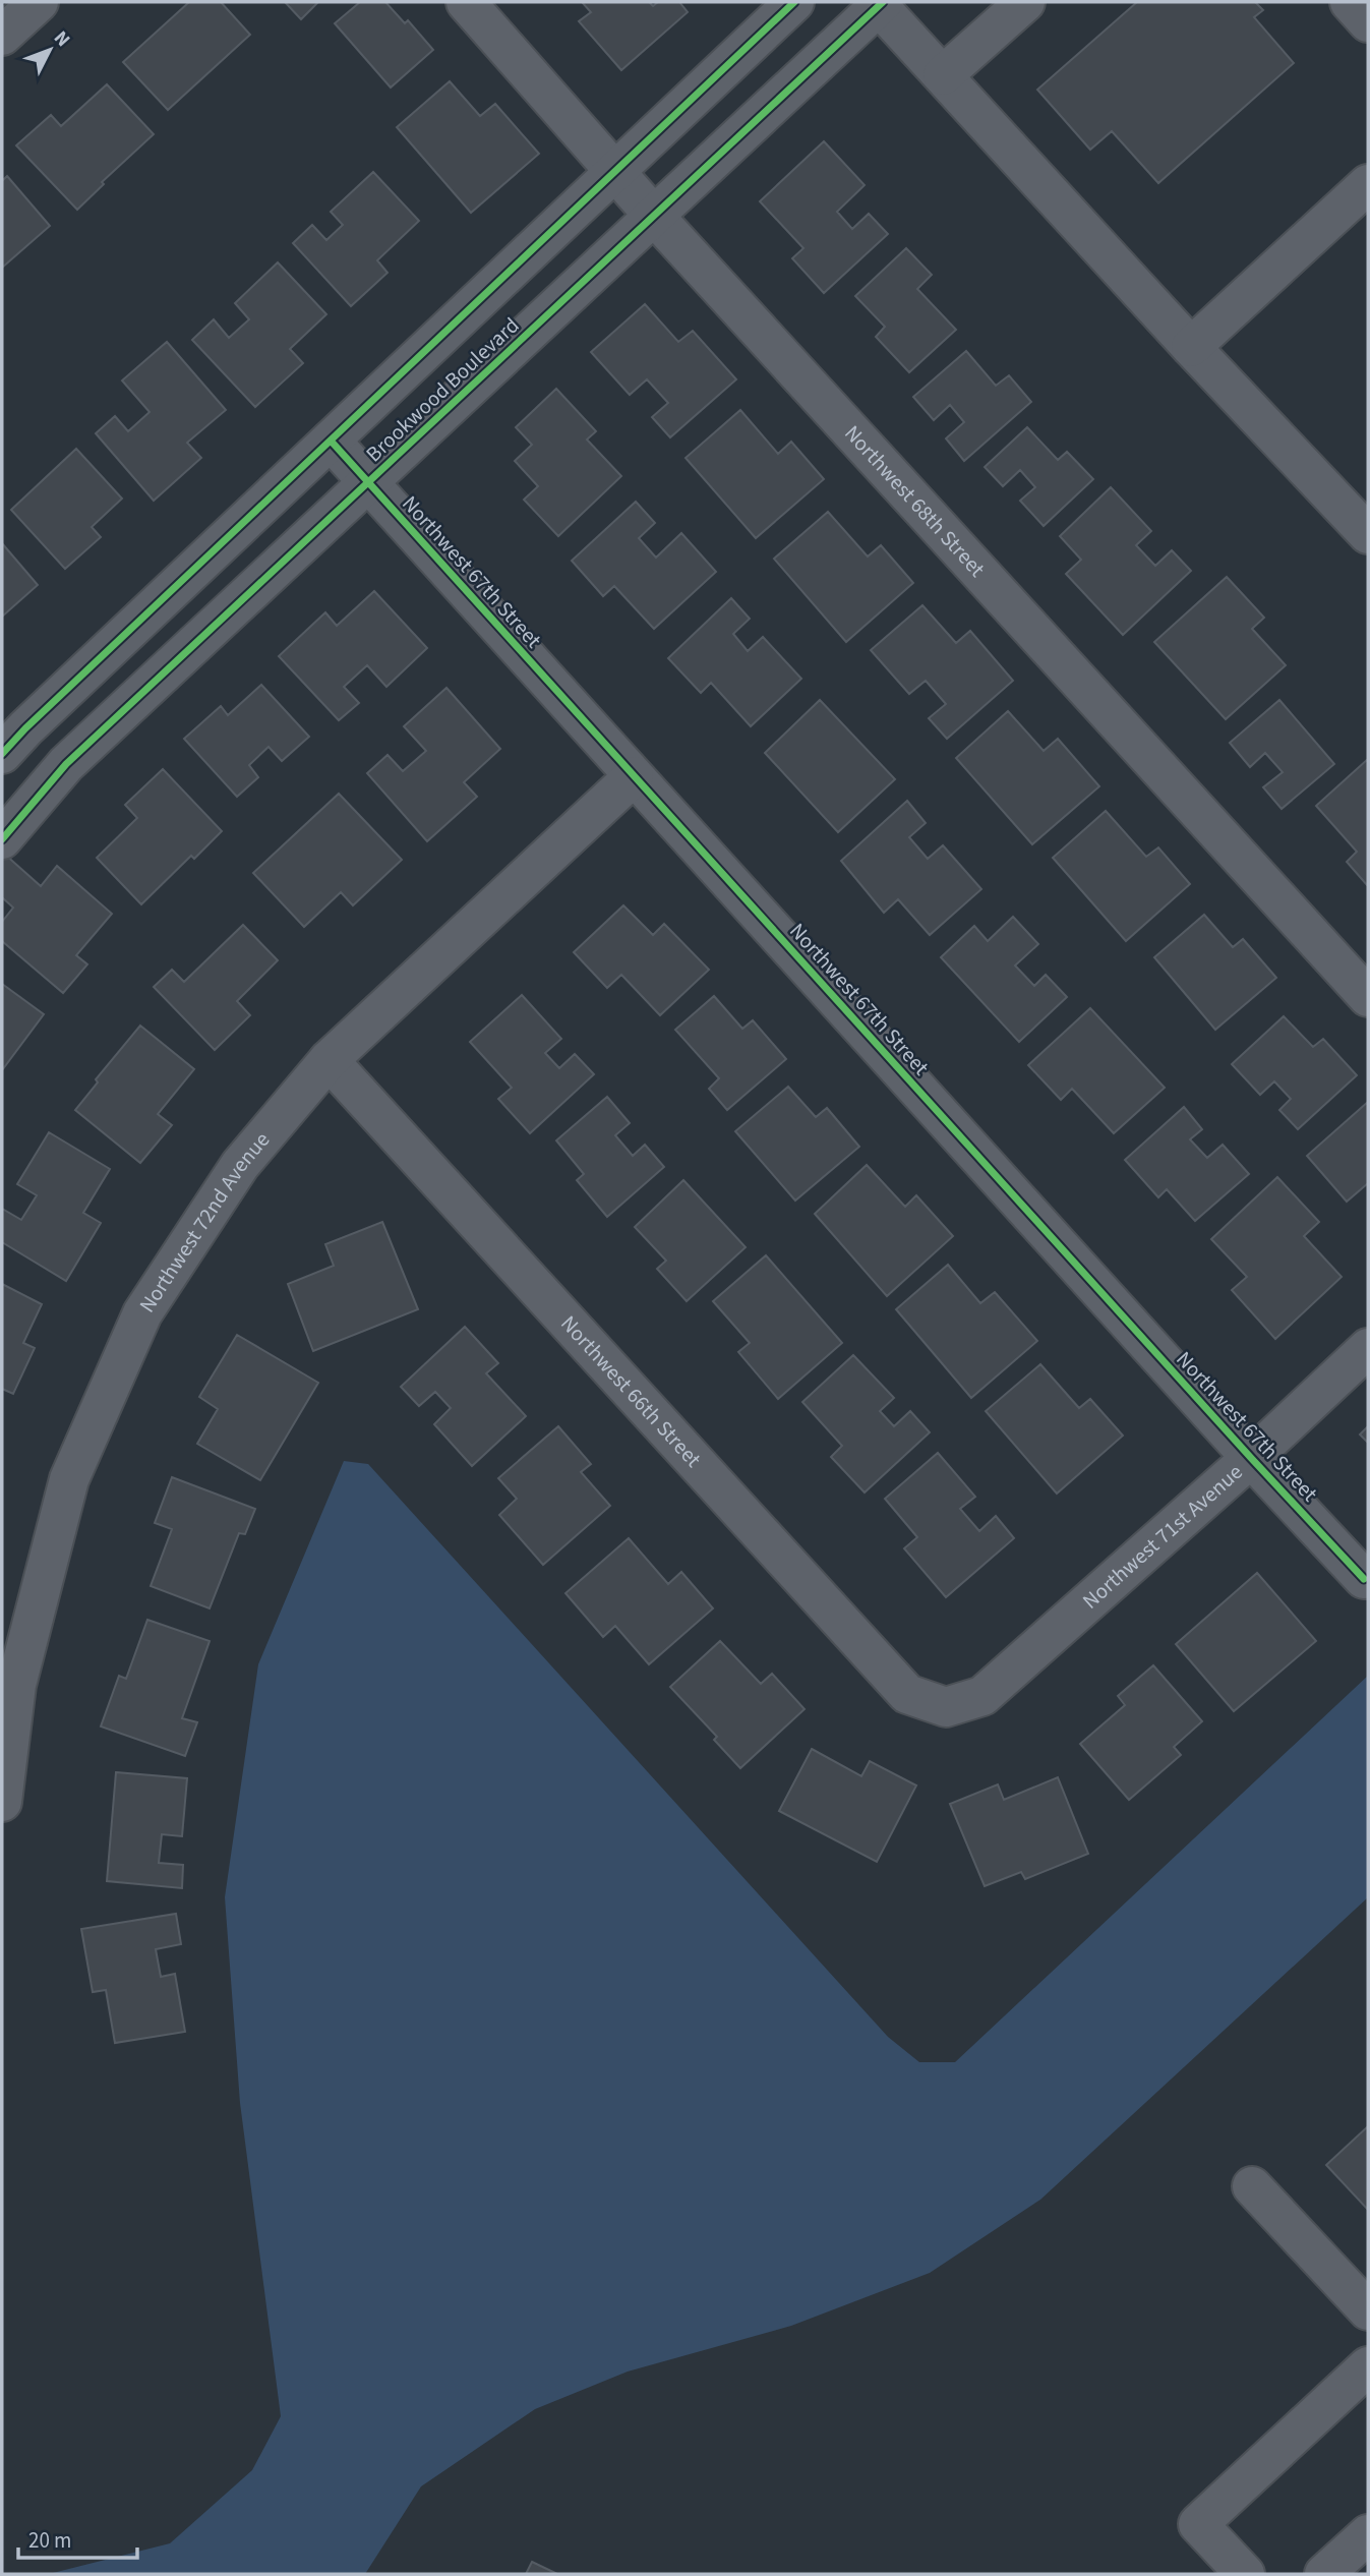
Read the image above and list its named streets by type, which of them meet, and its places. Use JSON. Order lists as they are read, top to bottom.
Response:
{
  "streets": {
    "street": [
      "Brookwood Boulevard",
      "Northwest 68th Street",
      "Northwest 67th Street",
      "Northwest 72nd Avenue",
      "Northwest 66th Street",
      "Northwest 71st Avenue"
    ]
  },
  "crossings": [
    ["Brookwood Boulevard", "Northwest 68th Street"],
    ["Brookwood Boulevard", "Northwest 67th Street"],
    ["Northwest 67th Street", "Northwest 72nd Avenue"],
    ["Northwest 67th Street", "Northwest 71st Avenue"],
    ["Northwest 72nd Avenue", "Northwest 66th Street"],
    ["Northwest 66th Street", "Northwest 71st Avenue"]
  ],
  "scale_bar": "20 m",
  "north": "top right"
}
